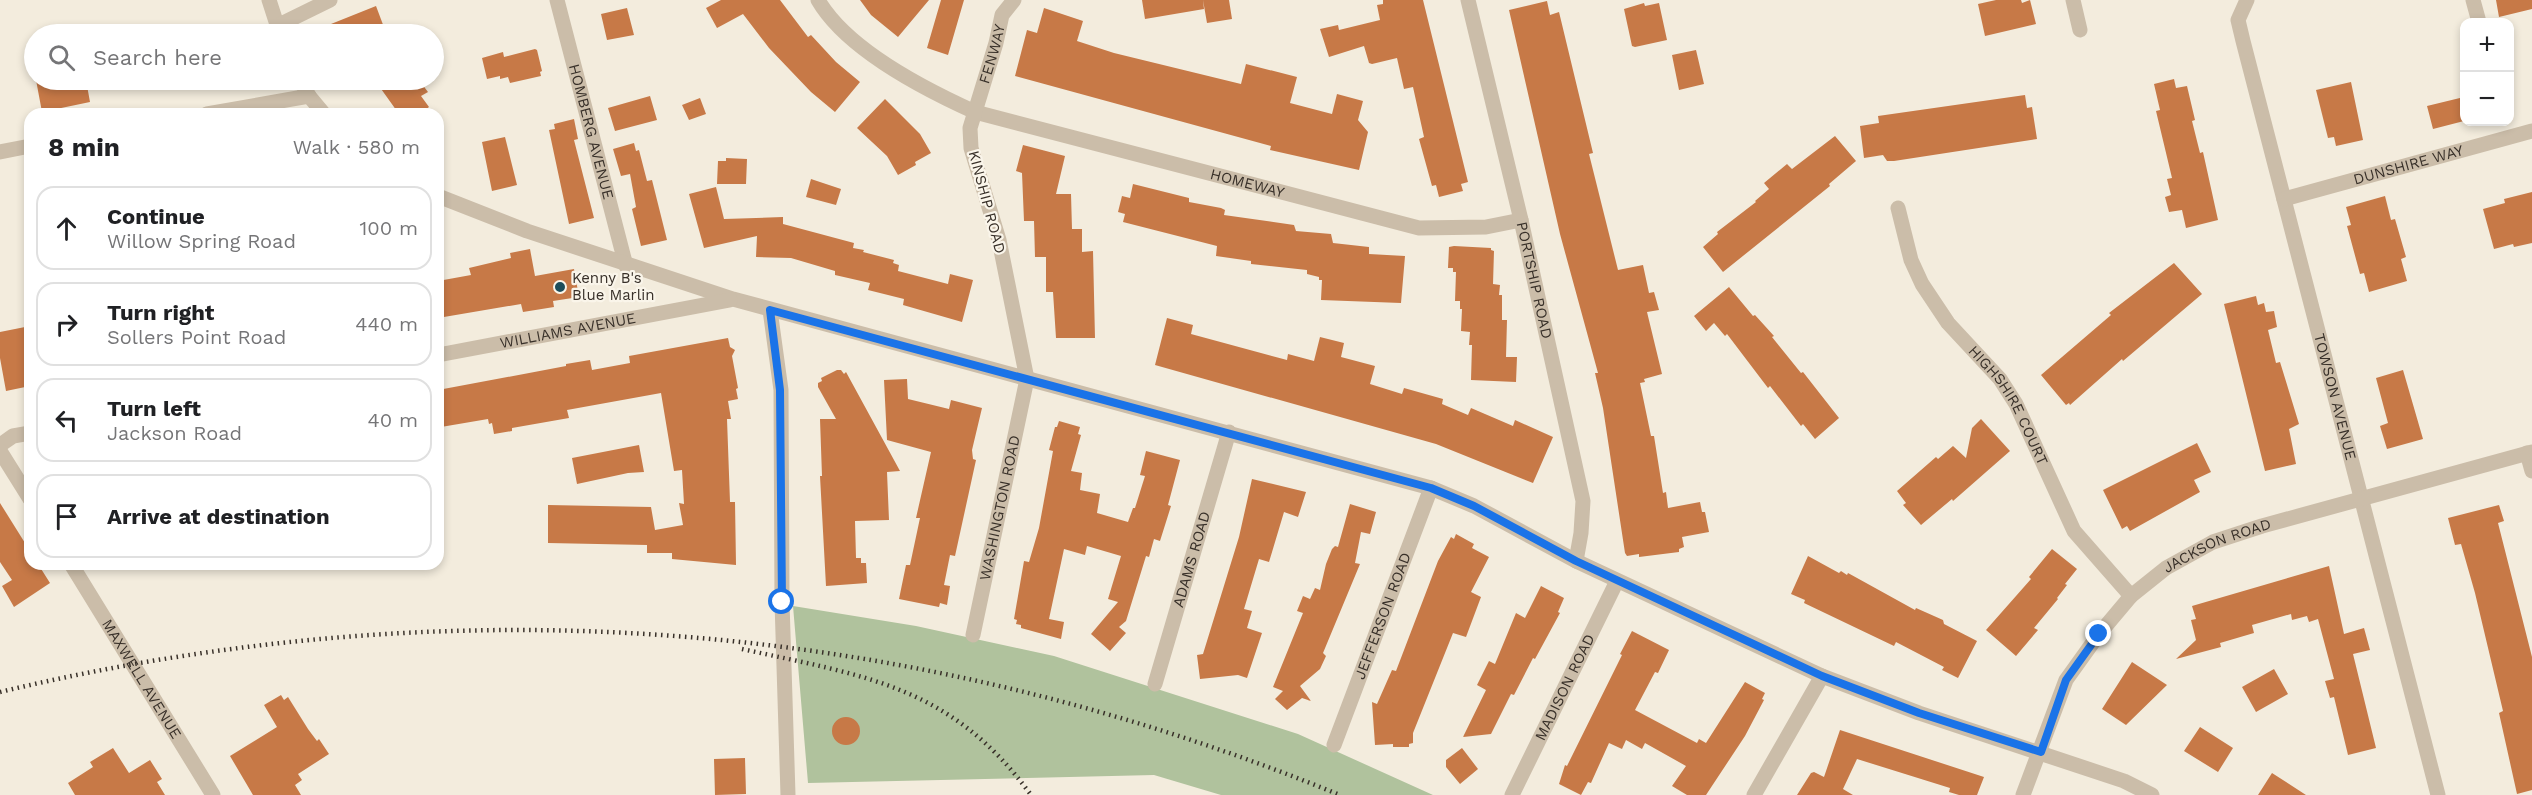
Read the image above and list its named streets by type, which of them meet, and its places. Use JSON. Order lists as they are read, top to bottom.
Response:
{
  "streets": {
    "street": [
      "FENWAY",
      "HOMBERG AVENUE",
      "DUNSHIRE WAY",
      "HOMEWAY",
      "KINSHIP ROAD",
      "PORTSHIP ROAD",
      "WILLIAMS AVENUE",
      "TOWSON AVENUE",
      "HIGHSHIRE COURT",
      "WASHINGTON ROAD",
      "JACKSON ROAD",
      "ADAMS ROAD",
      "JEFFERSON ROAD",
      "MAXWELL AVENUE",
      "MADISON ROAD"
    ]
  },
  "crossings": [
    ["FENWAY", "HOMEWAY"],
    ["FENWAY", "KINSHIP ROAD"],
    ["DUNSHIRE WAY", "TOWSON AVENUE"],
    ["HOMEWAY", "KINSHIP ROAD"],
    ["HOMEWAY", "PORTSHIP ROAD"],
    ["KINSHIP ROAD", "WASHINGTON ROAD"],
    ["TOWSON AVENUE", "JACKSON ROAD"],
    ["HIGHSHIRE COURT", "JACKSON ROAD"]
  ],
  "places": ["Kenny B's Blue Marlin"],
  "page": {
    "map_buttons": ["+", "−"],
    "search": "Search here",
    "heading": ["8 min", "Walk · 580 m"],
    "list": [
      ["Continue", "Willow Spring Road", "100 m"],
      ["Turn right", "Sollers Point Road", "440 m"],
      ["Turn left", "Jackson Road", "40 m"],
      "Arrive at destination"
    ]
  }
}
